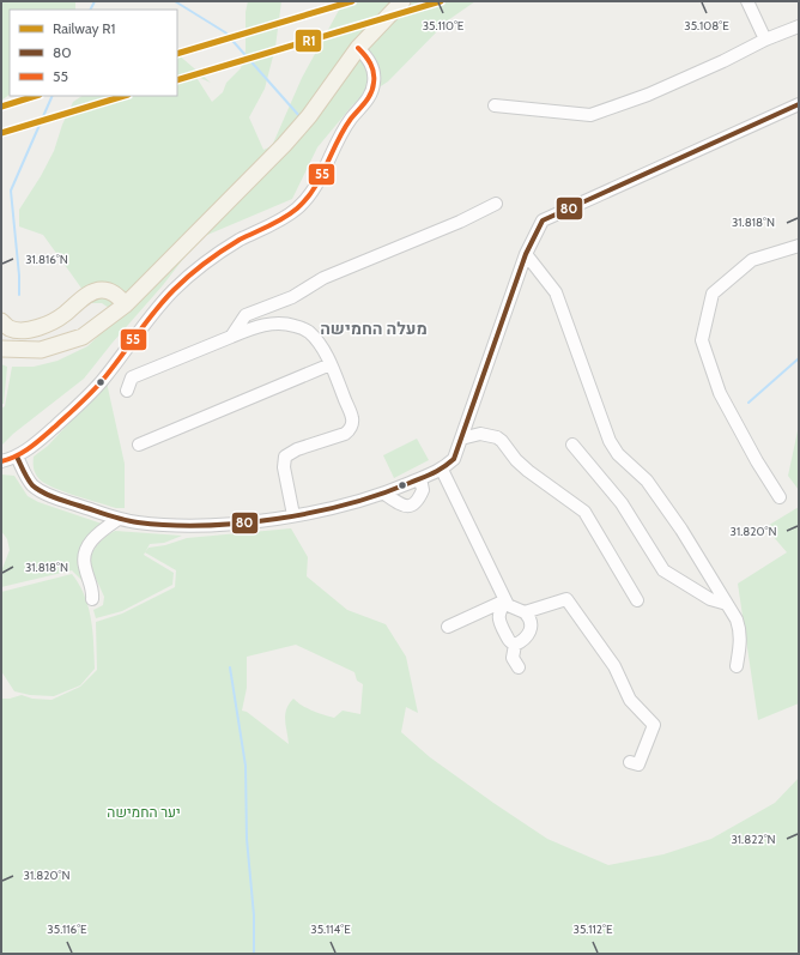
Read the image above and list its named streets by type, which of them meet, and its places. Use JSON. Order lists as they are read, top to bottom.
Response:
{
  "districts": ["מעלה החמישה"],
  "parks": ["יער החמישה"],
  "lines": ["rail line R1", "transit line 55", "transit line 80"],
  "legend": ["Railway R1", "80", "55"],
  "coordinates": [
    "35.110°E",
    "35.108°E",
    "31.818°N",
    "31.816°N",
    "31.820°N",
    "31.822°N",
    "35.116°E",
    "35.114°E",
    "35.112°E"
  ]
}
